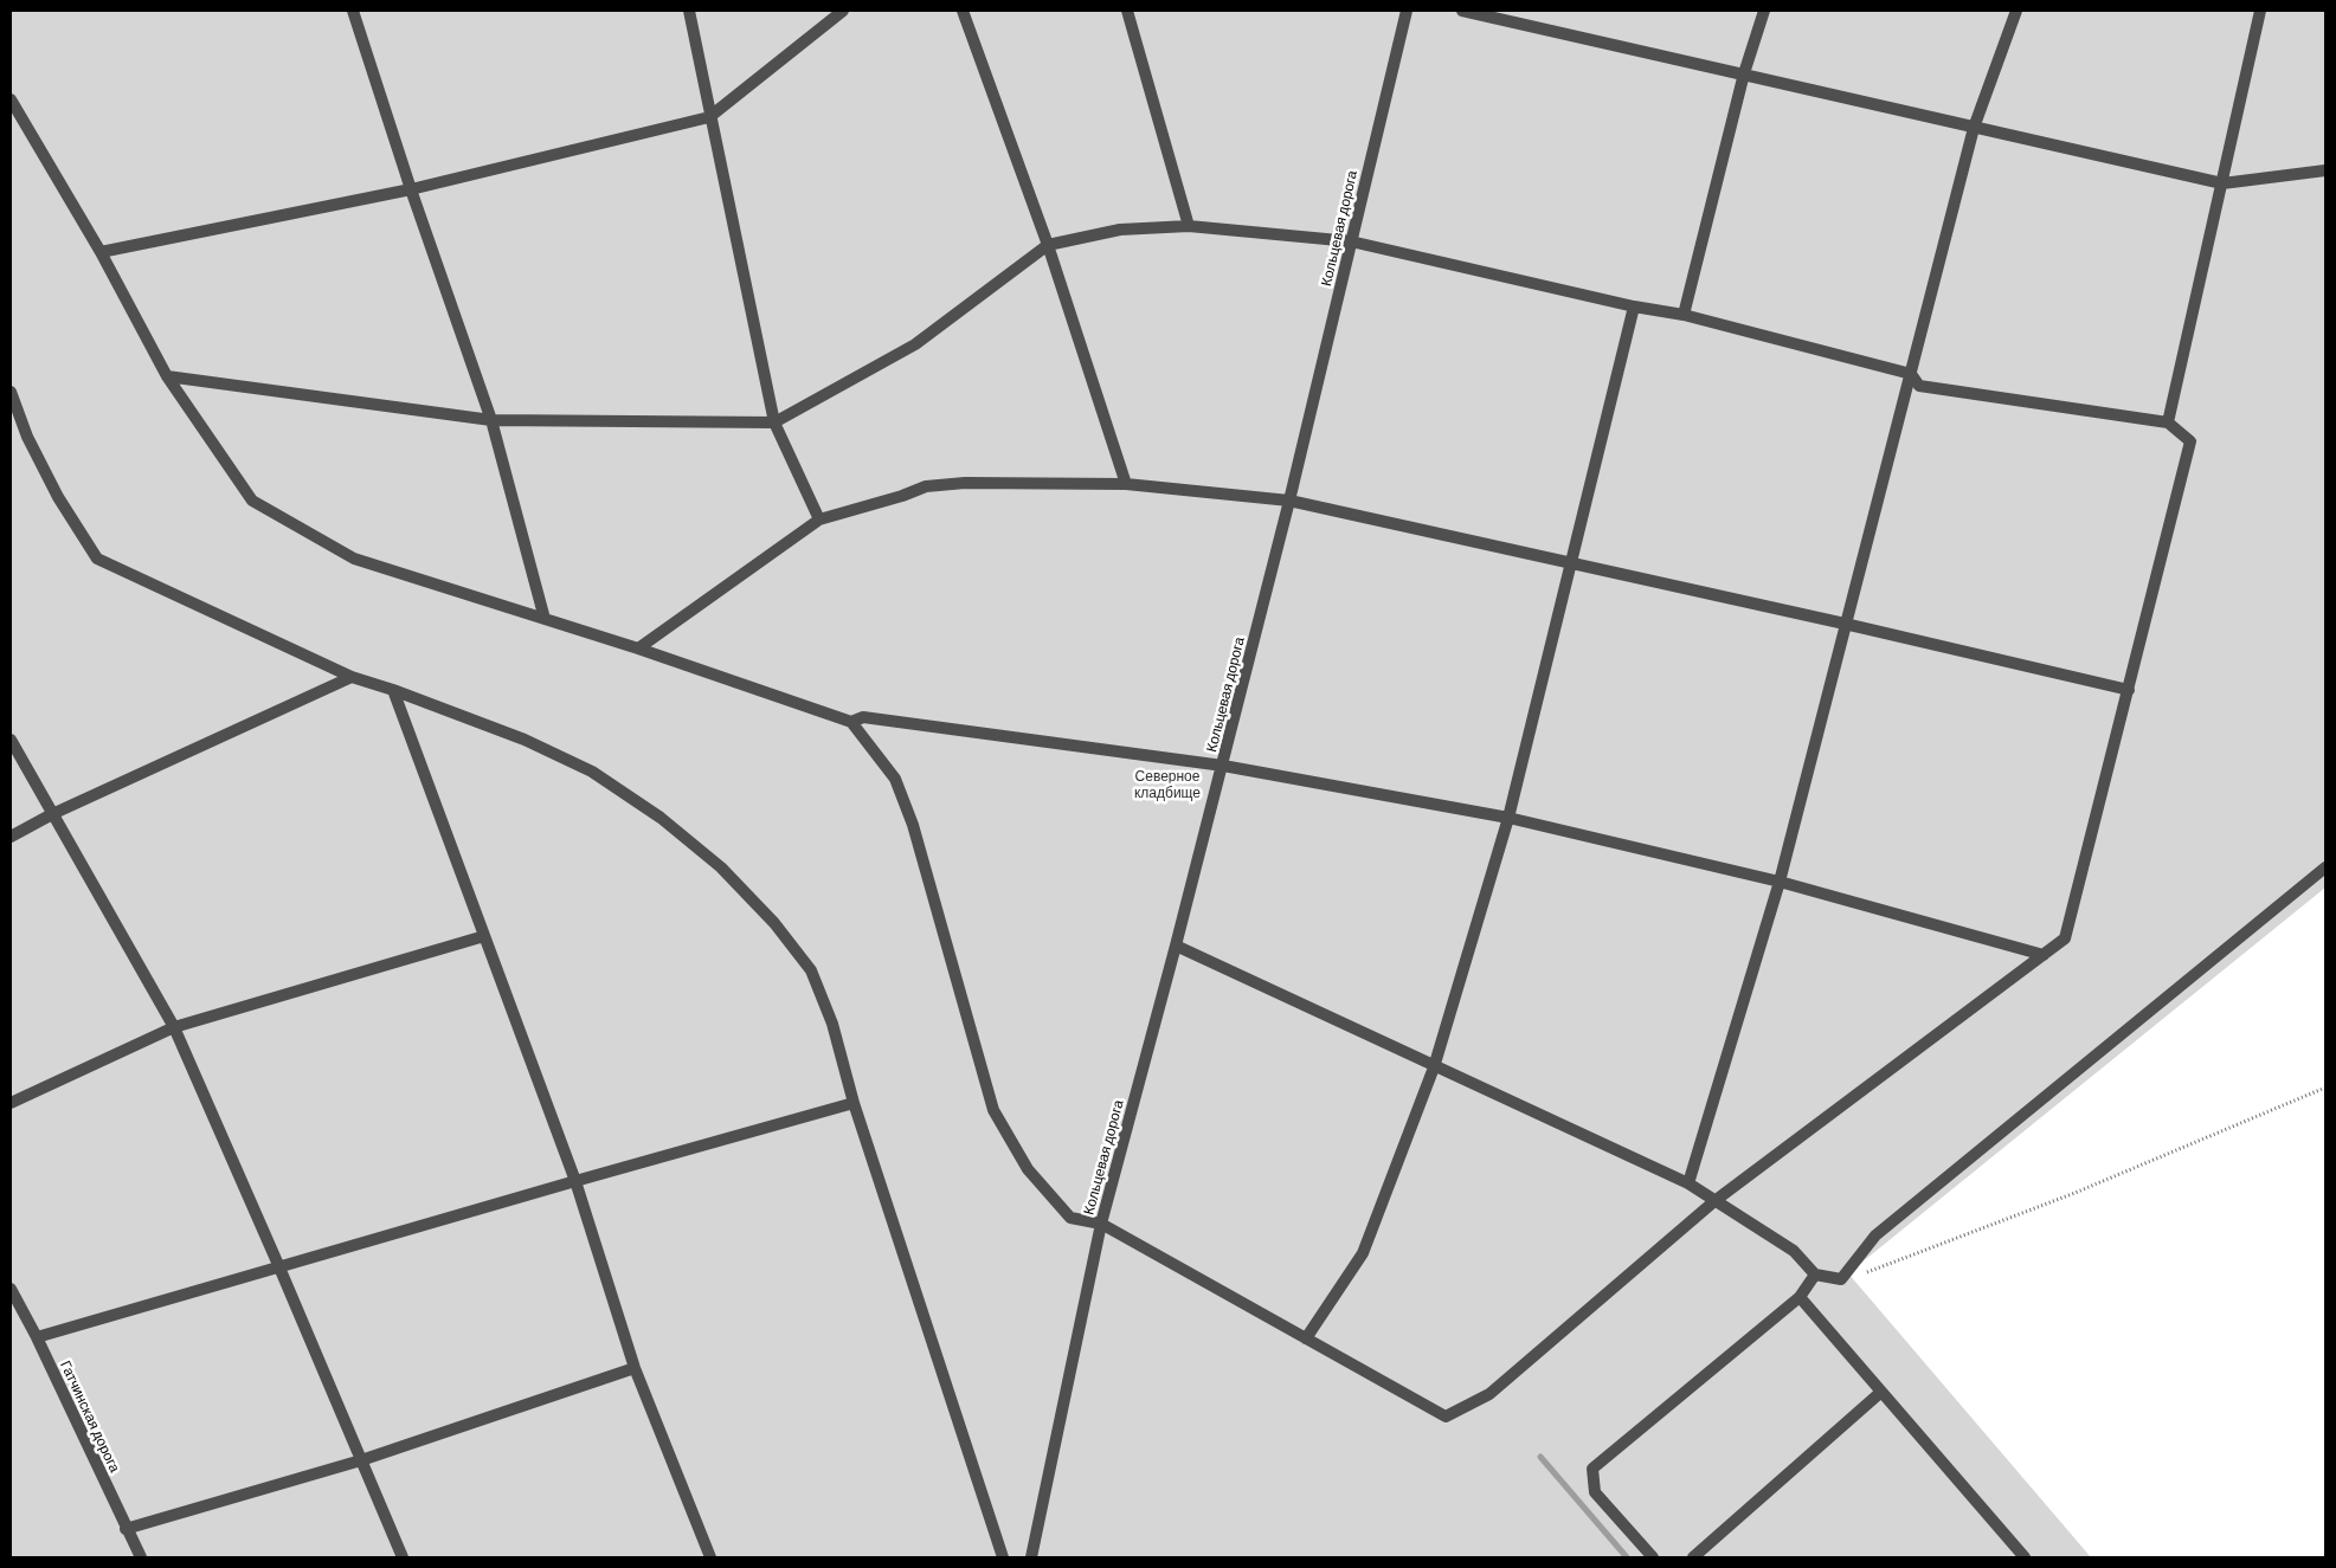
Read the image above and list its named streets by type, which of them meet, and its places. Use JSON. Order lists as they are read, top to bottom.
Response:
{
  "streets": {
    "lane": ["Кольцевая дорога", "Гатчинская дорога"]
  },
  "parks": ["Северное кладбище"]
}
